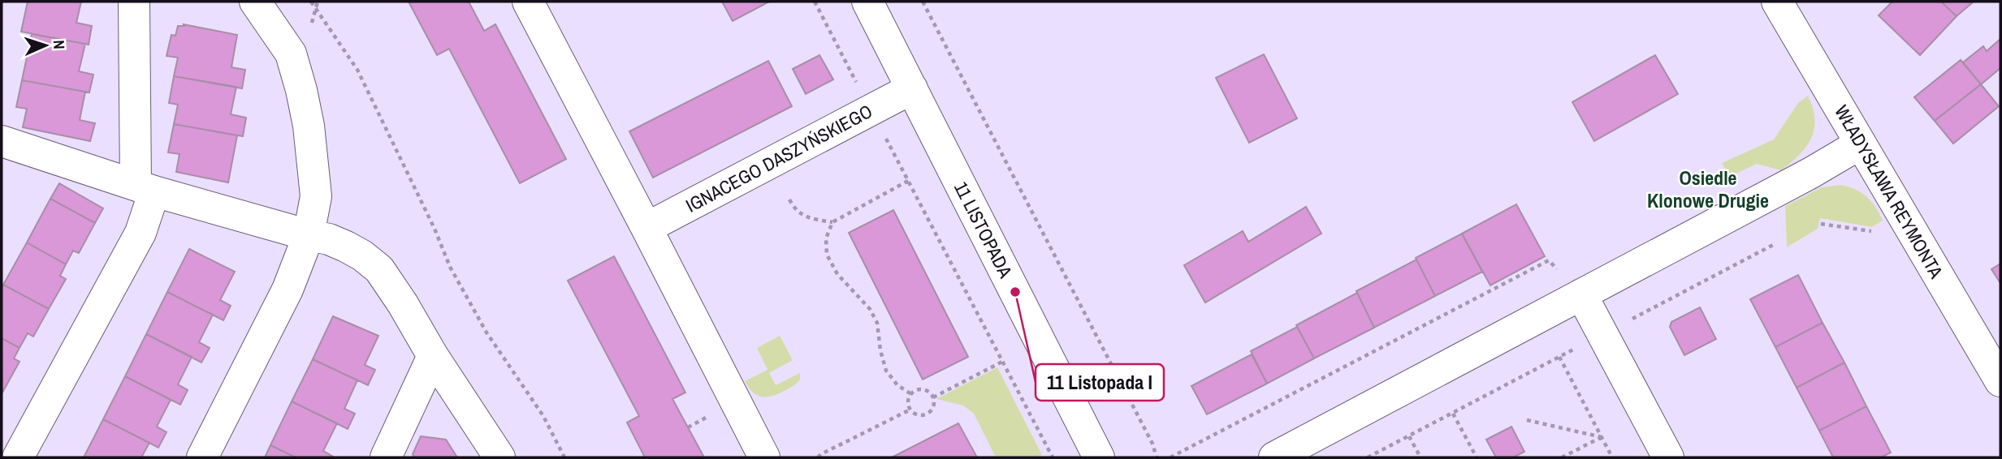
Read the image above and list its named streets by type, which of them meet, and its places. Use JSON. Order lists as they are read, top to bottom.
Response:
{
  "streets": {
    "street": ["IGNACEGO DASZYŃSKIEGO", "WŁADYSŁAWA REYMONTA", "11 LISTOPADA"]
  },
  "crossings": [
    ["IGNACEGO DASZYŃSKIEGO", "11 LISTOPADA"]
  ],
  "districts": ["Osiedle Klonowe Drugie"],
  "places": ["11 Listopada I"],
  "north": "right"
}
